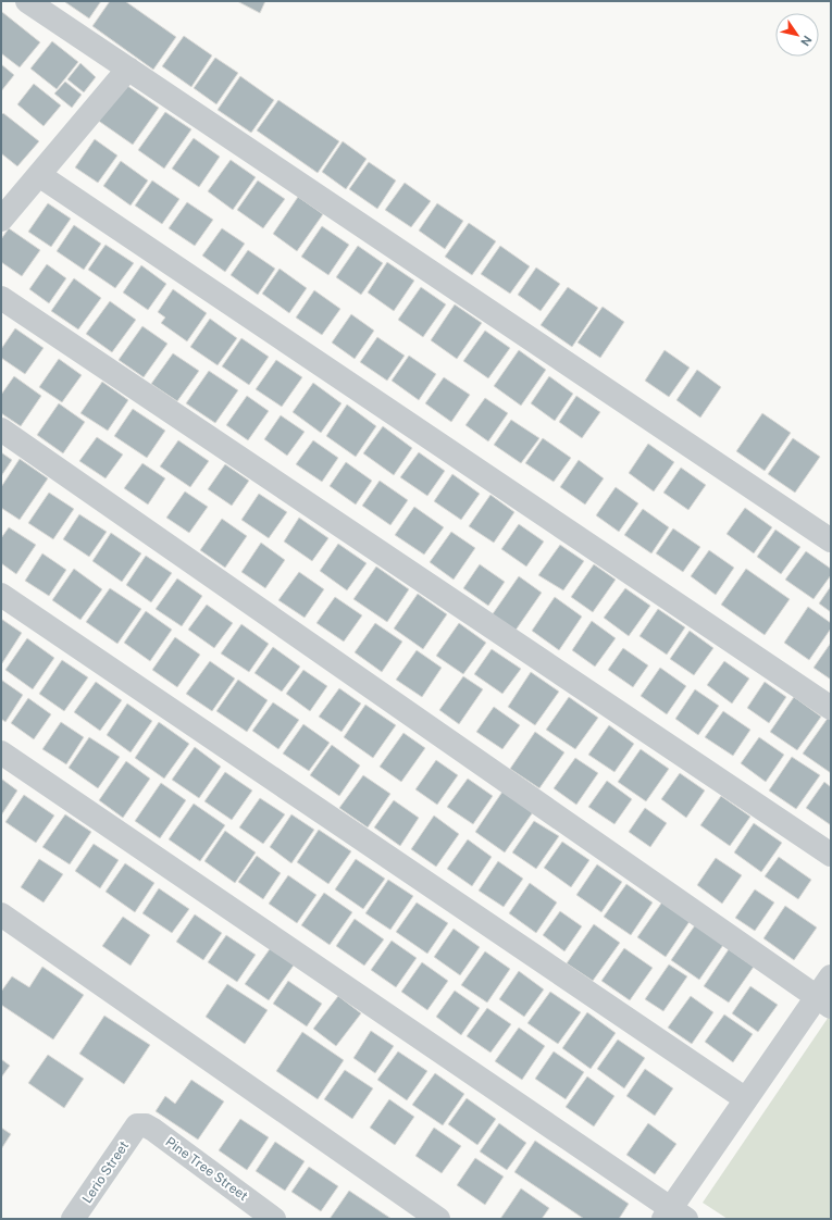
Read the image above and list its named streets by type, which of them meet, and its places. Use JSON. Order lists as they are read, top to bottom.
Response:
{
  "streets": {
    "street": ["Pine Tree Street", "Lerio Street"]
  },
  "crossings": [
    ["Pine Tree Street", "Lerio Street"]
  ],
  "north": "bottom right"
}
